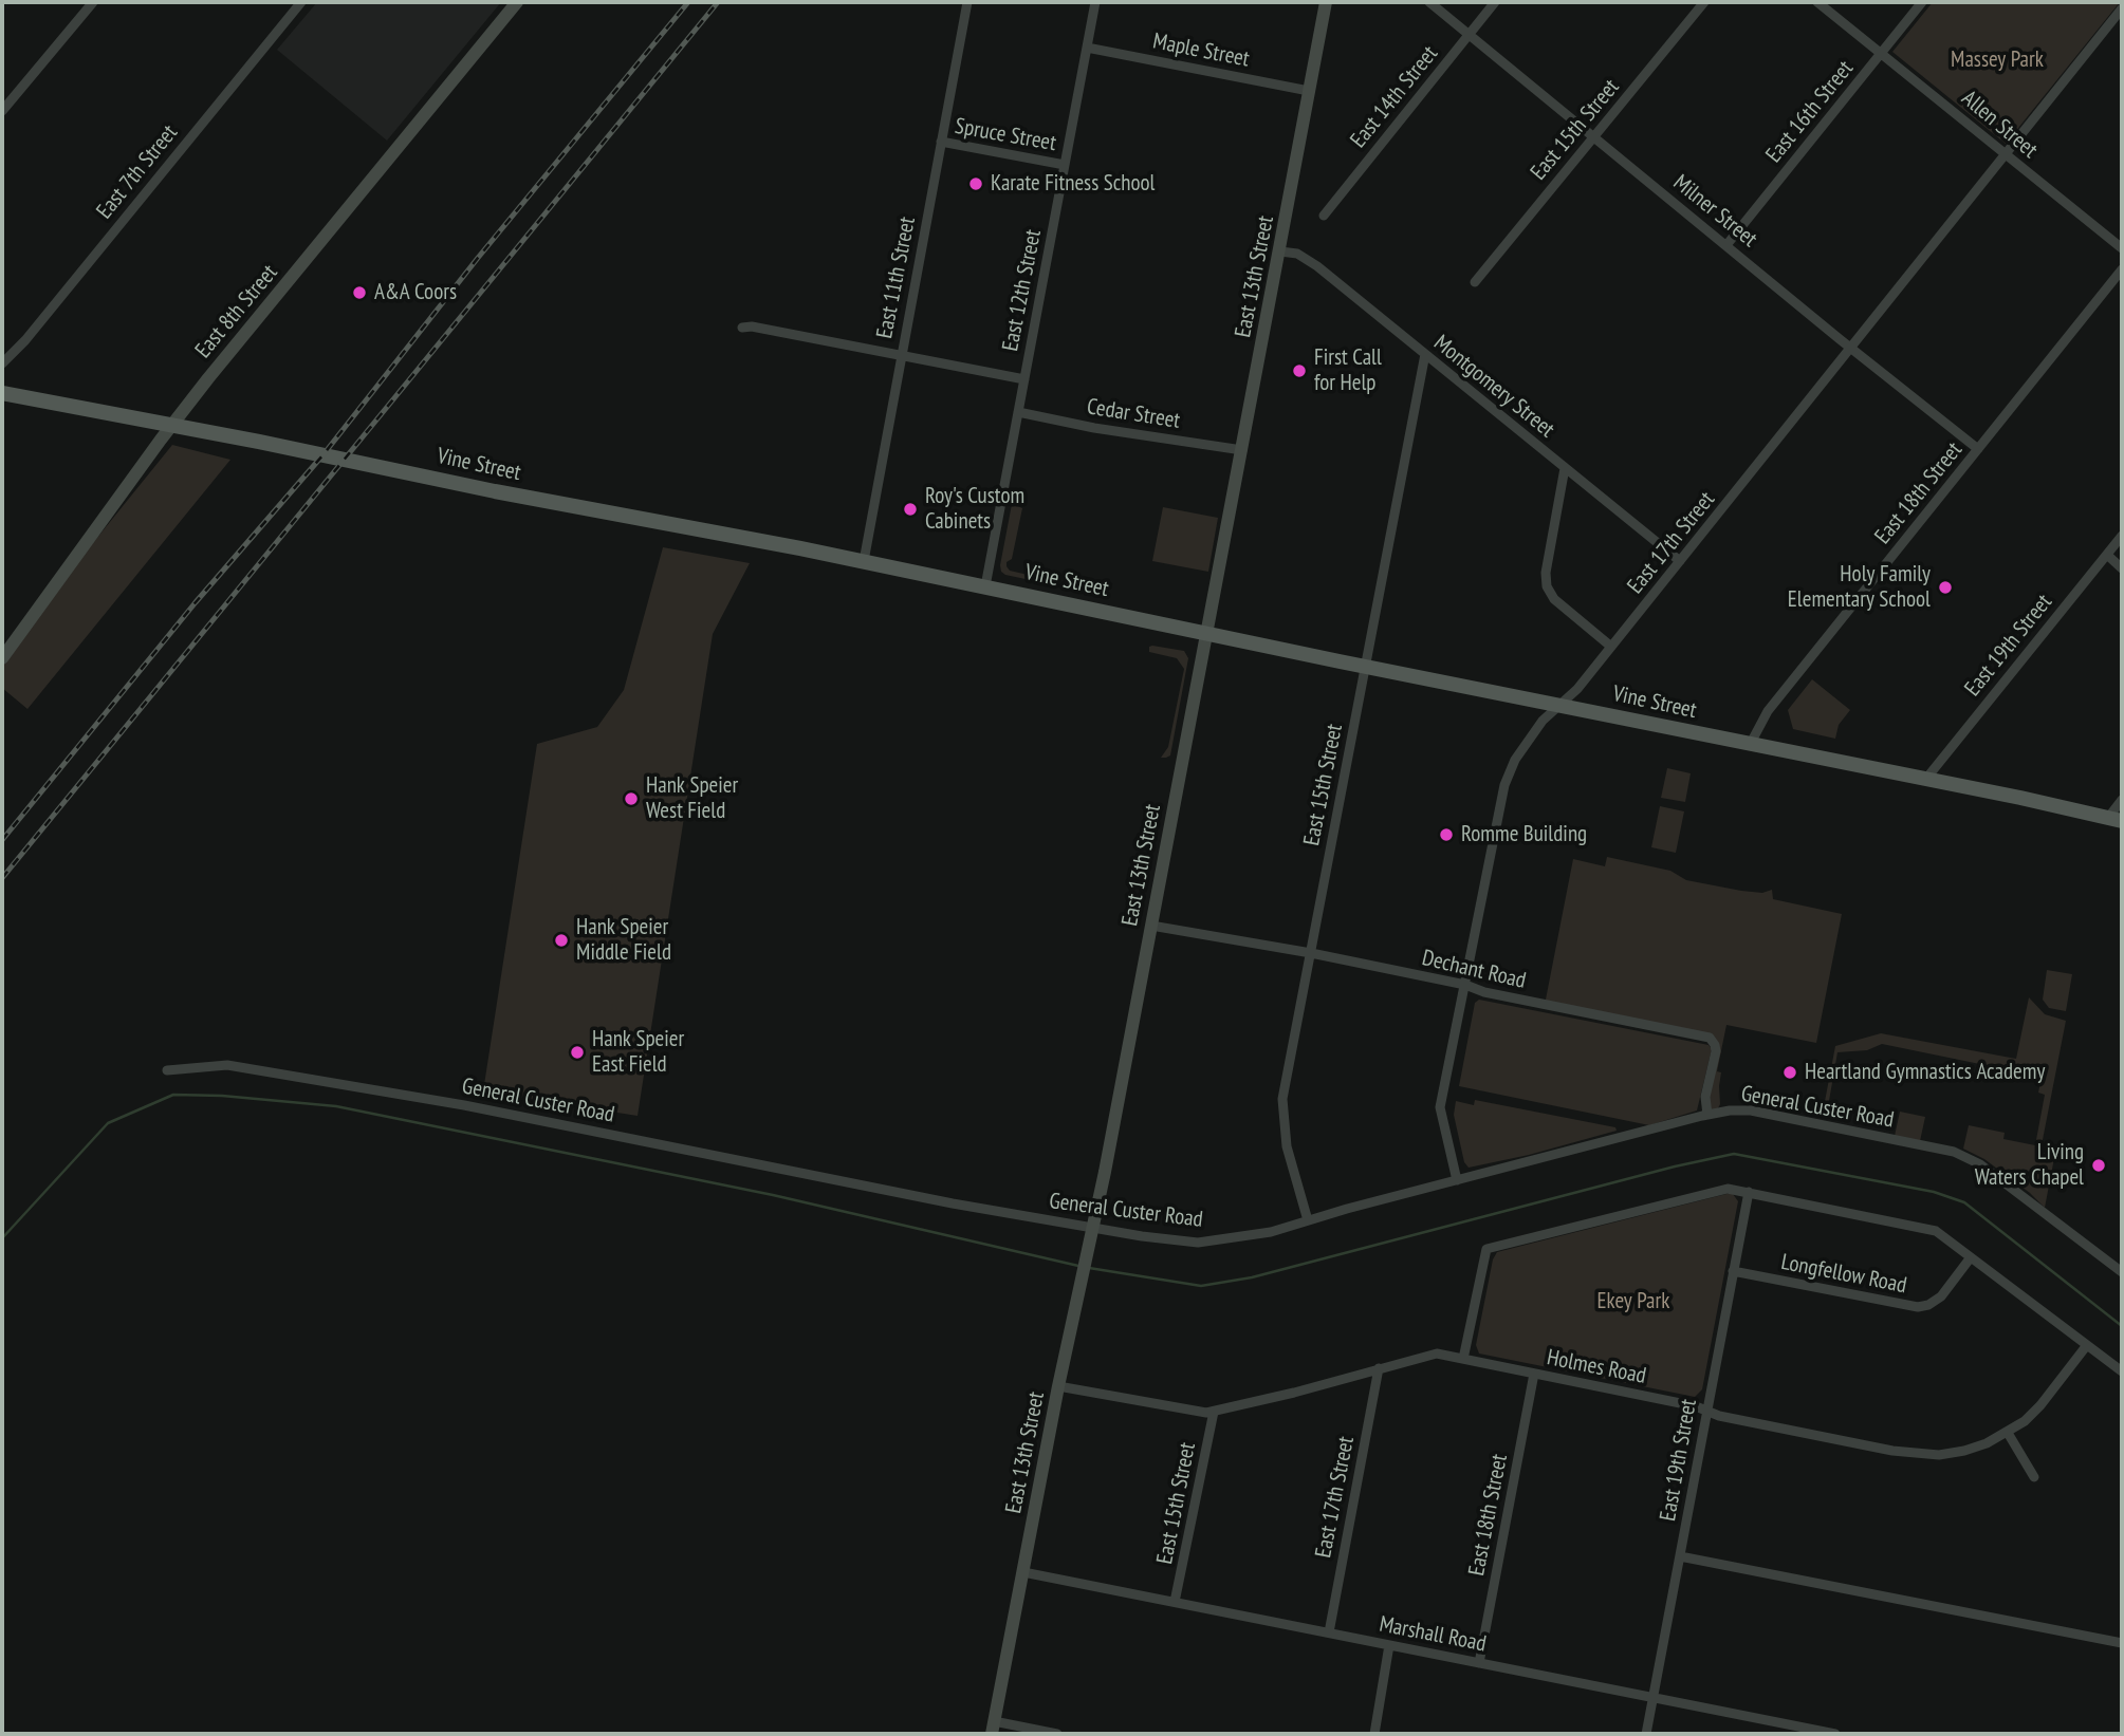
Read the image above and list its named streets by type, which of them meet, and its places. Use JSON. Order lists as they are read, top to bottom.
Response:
{
  "streets": {
    "main road": ["Vine Street"],
    "street": [
      "Maple Street",
      "East 14th Street",
      "East 16th Street",
      "Allen Street",
      "East 15th Street",
      "Spruce Street",
      "East 7th Street",
      "Milner Street",
      "East 13th Street",
      "East 11th Street",
      "East 12th Street",
      "East 8th Street",
      "Montgomery Street",
      "Cedar Street",
      "East 18th Street",
      "East 17th Street",
      "East 19th Street",
      "Dechant Road",
      "General Custer Road",
      "Longfellow Road",
      "Holmes Road",
      "Marshall Road"
    ]
  },
  "crossings": [
    ["Maple Street", "East 13th Street"],
    ["Maple Street", "East 12th Street"],
    ["East 14th Street", "Milner Street"],
    ["East 16th Street", "Allen Street"],
    ["East 16th Street", "Milner Street"],
    ["Allen Street", "East 17th Street"],
    ["East 15th Street", "Milner Street"],
    ["East 15th Street", "Montgomery Street"],
    ["East 15th Street", "Vine Street"],
    ["East 15th Street", "Dechant Road"],
    ["East 15th Street", "General Custer Road"],
    ["East 15th Street", "Holmes Road"],
    ["East 15th Street", "Marshall Road"],
    ["Spruce Street", "East 11th Street"],
    ["Spruce Street", "East 12th Street"],
    ["Milner Street", "East 18th Street"],
    ["Milner Street", "East 17th Street"],
    ["East 13th Street", "Montgomery Street"],
    ["East 13th Street", "Cedar Street"],
    ["East 13th Street", "Vine Street"],
    ["East 13th Street", "Dechant Road"],
    ["East 13th Street", "General Custer Road"],
    ["East 13th Street", "Holmes Road"],
    ["East 13th Street", "Marshall Road"],
    ["East 11th Street", "Vine Street"],
    ["East 12th Street", "Cedar Street"],
    ["East 12th Street", "Vine Street"],
    ["East 8th Street", "Vine Street"],
    ["Montgomery Street", "East 17th Street"],
    ["Vine Street", "East 18th Street"],
    ["Vine Street", "East 17th Street"],
    ["Vine Street", "East 19th Street"],
    ["East 18th Street", "Holmes Road"],
    ["East 18th Street", "Marshall Road"],
    ["East 17th Street", "Dechant Road"],
    ["East 17th Street", "General Custer Road"],
    ["East 17th Street", "Holmes Road"],
    ["East 17th Street", "Marshall Road"],
    ["East 19th Street", "Longfellow Road"],
    ["East 19th Street", "Holmes Road"],
    ["East 19th Street", "Marshall Road"],
    ["Dechant Road", "General Custer Road"]
  ],
  "parks": ["Massey Park", "Ekey Park"],
  "places": [
    "Karate Fitness School",
    "A&A Coors",
    "First Call for Help",
    "Roy's Custom Cabinets",
    "Holy Family Elementary School",
    "Hank Speier West Field",
    "Romme Building",
    "Hank Speier Middle Field",
    "Hank Speier East Field",
    "Heartland Gymnastics Academy",
    "Living Waters Chapel"
  ]
}
